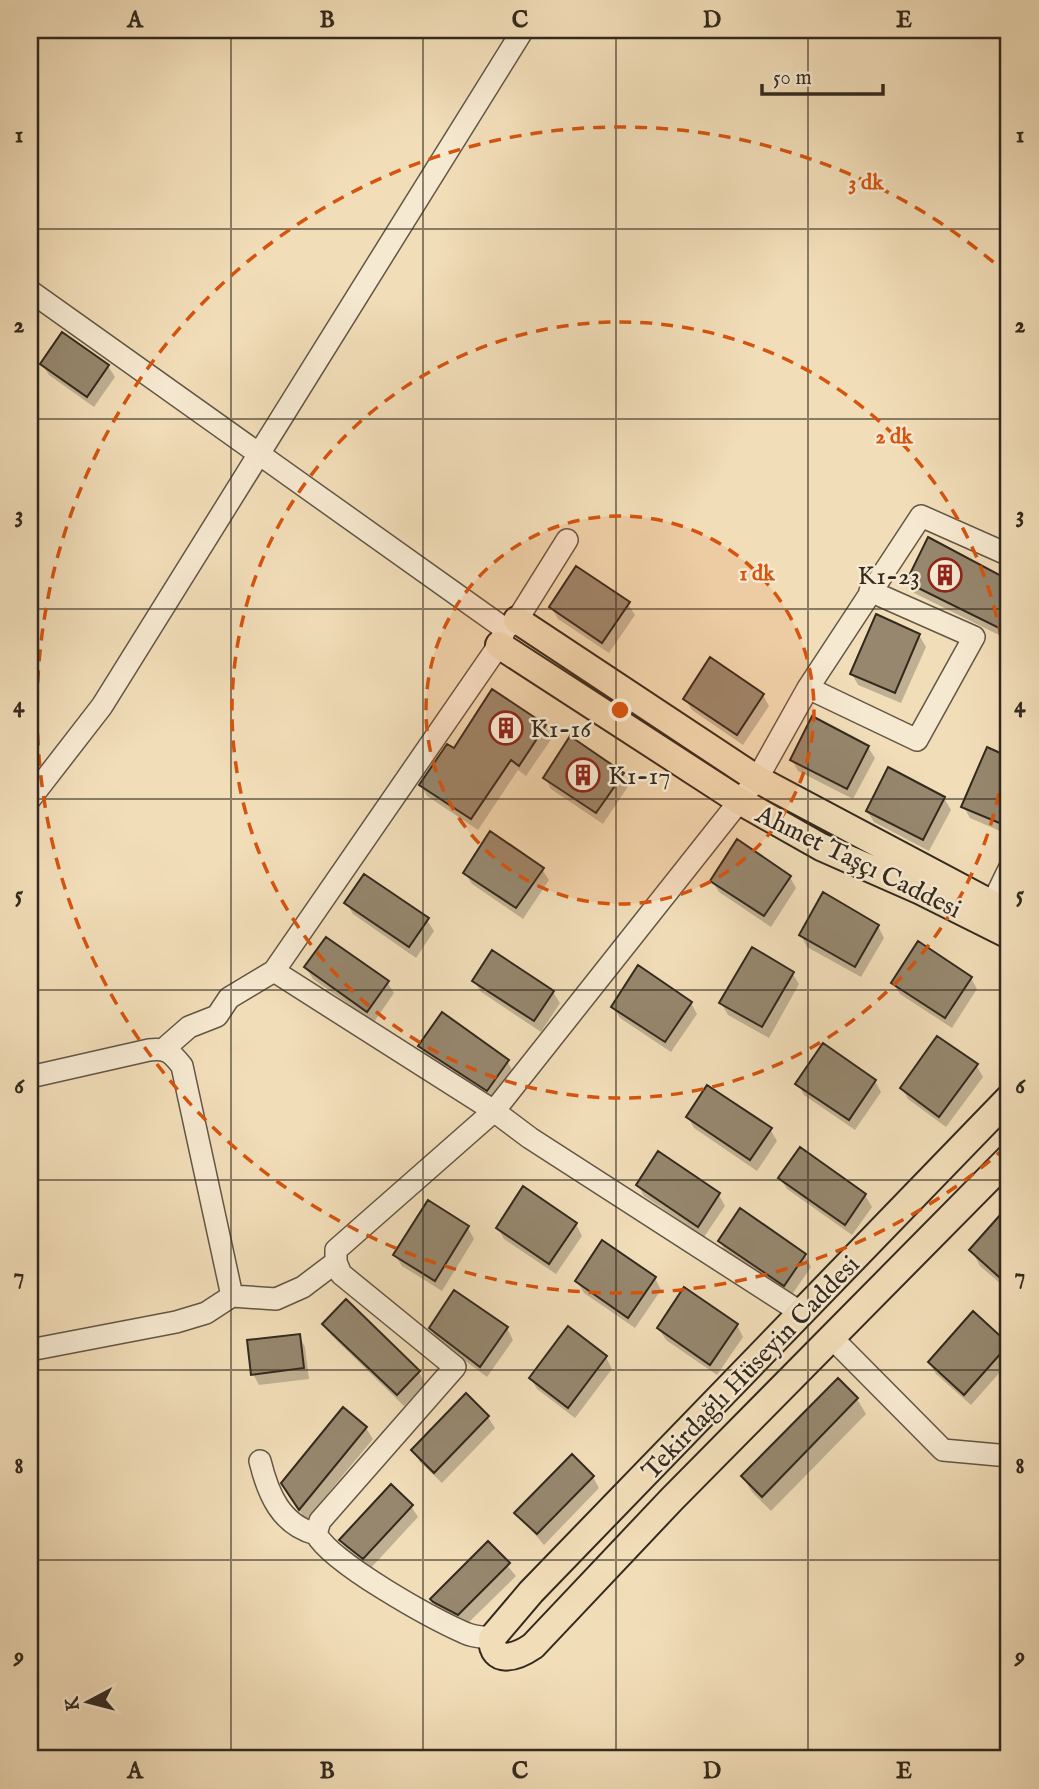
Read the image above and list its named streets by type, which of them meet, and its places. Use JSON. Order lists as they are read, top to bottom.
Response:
{
  "streets": {
    "main road": ["Ahmet Taşçı Caddesi", "Tekirdağlı Hüseyin Caddesi"]
  },
  "places": {
    "building": ["K1-23", "K1-16", "K1-17"]
  },
  "scale_bar": "50 m",
  "north": "left",
  "grid": {
    "columns": [
      "A",
      "B",
      "C",
      "D",
      "E"
    ],
    "rows": [
      "1",
      "2",
      "3",
      "4",
      "5",
      "6",
      "7",
      "8",
      "9"
    ]
  },
  "rings": ["3 dk", "2 dk", "1 dk"]
}
